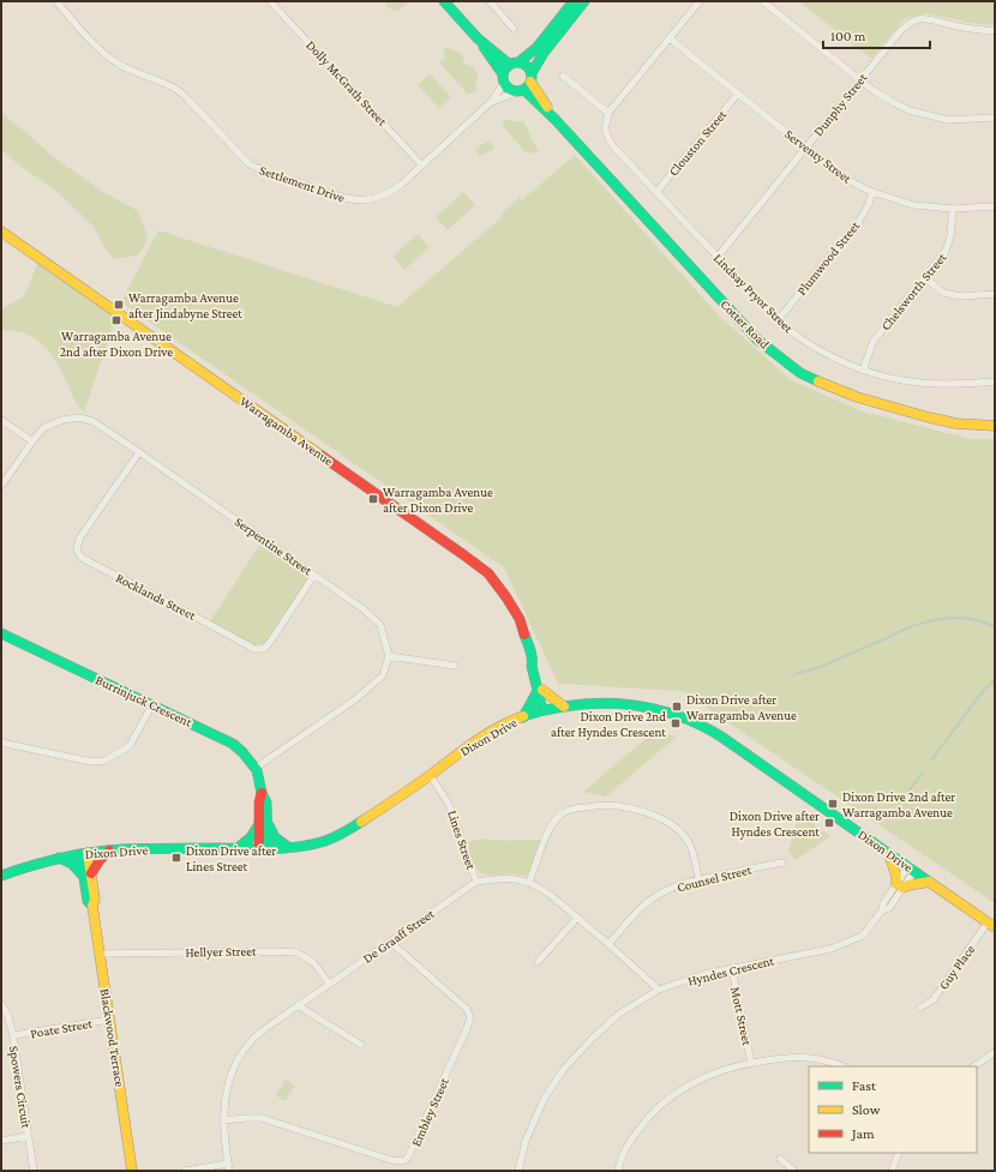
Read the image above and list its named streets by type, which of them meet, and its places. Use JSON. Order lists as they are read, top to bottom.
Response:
{
  "streets": {
    "main road": [
      "Cotter Road",
      "Warragamba Avenue",
      "Burrinjuck Crescent",
      "Dixon Drive",
      "Blackwood Terrace"
    ],
    "street": [
      "Dolly McGrath Street",
      "Dunphy Street",
      "Clouston Street",
      "Serventy Street",
      "Settlement Drive",
      "Plumwood Street",
      "Chelsworth Street",
      "Lindsay Pryor Street",
      "Serpentine Street",
      "Rocklands Street",
      "Lines Street",
      "Counsel Street",
      "De Graaff Street",
      "Hellyer Street",
      "Guy Place",
      "Hyndes Crescent",
      "Mott Street",
      "Poate Street",
      "Spowers Circuit",
      "Embley Street"
    ]
  },
  "crossings": [
    ["Dolly McGrath Street", "Settlement Drive"],
    ["Dunphy Street", "Serventy Street"],
    ["Dunphy Street", "Lindsay Pryor Street"],
    ["Clouston Street", "Serventy Street"],
    ["Clouston Street", "Lindsay Pryor Street"],
    ["Serventy Street", "Plumwood Street"],
    ["Serventy Street", "Chelsworth Street"],
    ["Settlement Drive", "Cotter Road"],
    ["Plumwood Street", "Lindsay Pryor Street"],
    ["Chelsworth Street", "Lindsay Pryor Street"],
    ["Warragamba Avenue", "Dixon Drive"],
    ["Serpentine Street", "Rocklands Street"],
    ["Burrinjuck Crescent", "Dixon Drive"],
    ["Dixon Drive", "Lines Street"],
    ["Dixon Drive", "Guy Place"],
    ["Dixon Drive", "Hyndes Crescent"],
    ["Dixon Drive", "Blackwood Terrace"],
    ["Lines Street", "De Graaff Street"],
    ["Counsel Street", "De Graaff Street"],
    ["De Graaff Street", "Hellyer Street"],
    ["De Graaff Street", "Hyndes Crescent"],
    ["De Graaff Street", "Embley Street"],
    ["Hellyer Street", "Blackwood Terrace"],
    ["Hyndes Crescent", "Mott Street"],
    ["Poate Street", "Blackwood Terrace"],
    ["Poate Street", "Spowers Circuit"]
  ],
  "places": {
    "transit": [
      "Warragamba Avenue after Jindabyne Street",
      "Warragamba Avenue 2nd after Dixon Drive",
      "Warragamba Avenue after Dixon Drive",
      "Dixon Drive after Warragamba Avenue",
      "Dixon Drive 2nd after Hyndes Crescent",
      "Dixon Drive 2nd after Warragamba Avenue",
      "Dixon Drive after Hyndes Crescent",
      "Dixon Drive after Lines Street"
    ]
  },
  "legend": ["Fast", "Slow", "Jam"],
  "scale_bar": "100 m"
}
